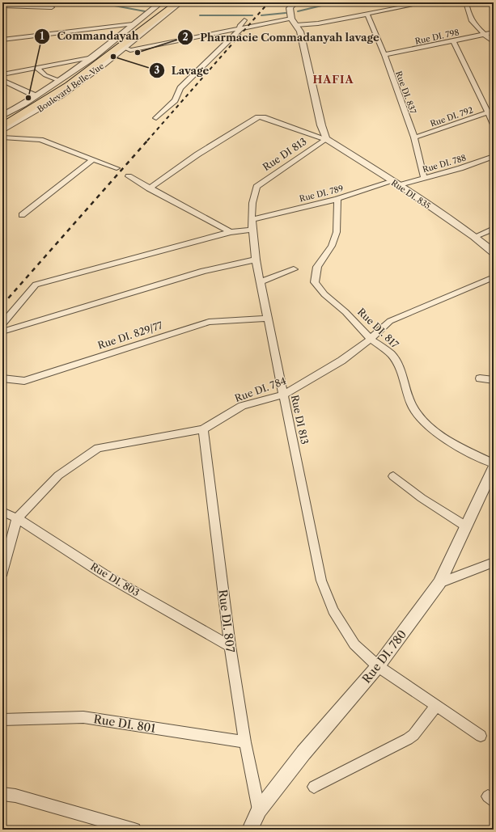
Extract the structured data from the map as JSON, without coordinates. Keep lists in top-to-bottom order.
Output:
{
  "streets": {
    "main road": ["Boulevard Belle-Vue"],
    "street": [
      "Rue DI. 798",
      "Rue DI. 837",
      "Rue DI. 792",
      "Rue DI 813",
      "Rue DI. 788",
      "Rue DI. 789",
      "Rue DI. 835",
      "Rue DI. 817",
      "Rue DI. 829/77",
      "Rue DI. 784",
      "Rue DI. 803",
      "Rue DI. 807",
      "Rue DI. 780",
      "Rue DI. 801"
    ]
  },
  "crossings": [
    ["Rue DI. 798", "Rue DI. 837"],
    ["Rue DI. 837", "Rue DI. 792"],
    ["Rue DI. 837", "Rue DI. 788"],
    ["Rue DI 813", "Rue DI. 789"],
    ["Rue DI 813", "Rue DI. 835"],
    ["Rue DI 813", "Rue DI. 829/77"],
    ["Rue DI 813", "Rue DI. 784"],
    ["Rue DI 813", "Rue DI. 780"],
    ["Rue DI. 788", "Rue DI. 789"],
    ["Rue DI. 788", "Rue DI. 835"],
    ["Rue DI. 789", "Rue DI. 835"],
    ["Rue DI. 789", "Rue DI. 817"],
    ["Rue DI. 817", "Rue DI. 784"],
    ["Rue DI. 784", "Rue DI. 803"],
    ["Rue DI. 784", "Rue DI. 807"],
    ["Rue DI. 803", "Rue DI. 807"],
    ["Rue DI. 807", "Rue DI. 780"],
    ["Rue DI. 807", "Rue DI. 801"]
  ],
  "districts": ["HAFIA"],
  "places": ["Pharmacie Commadanyah lavage", "Lavage", "Commandayah"]
}
